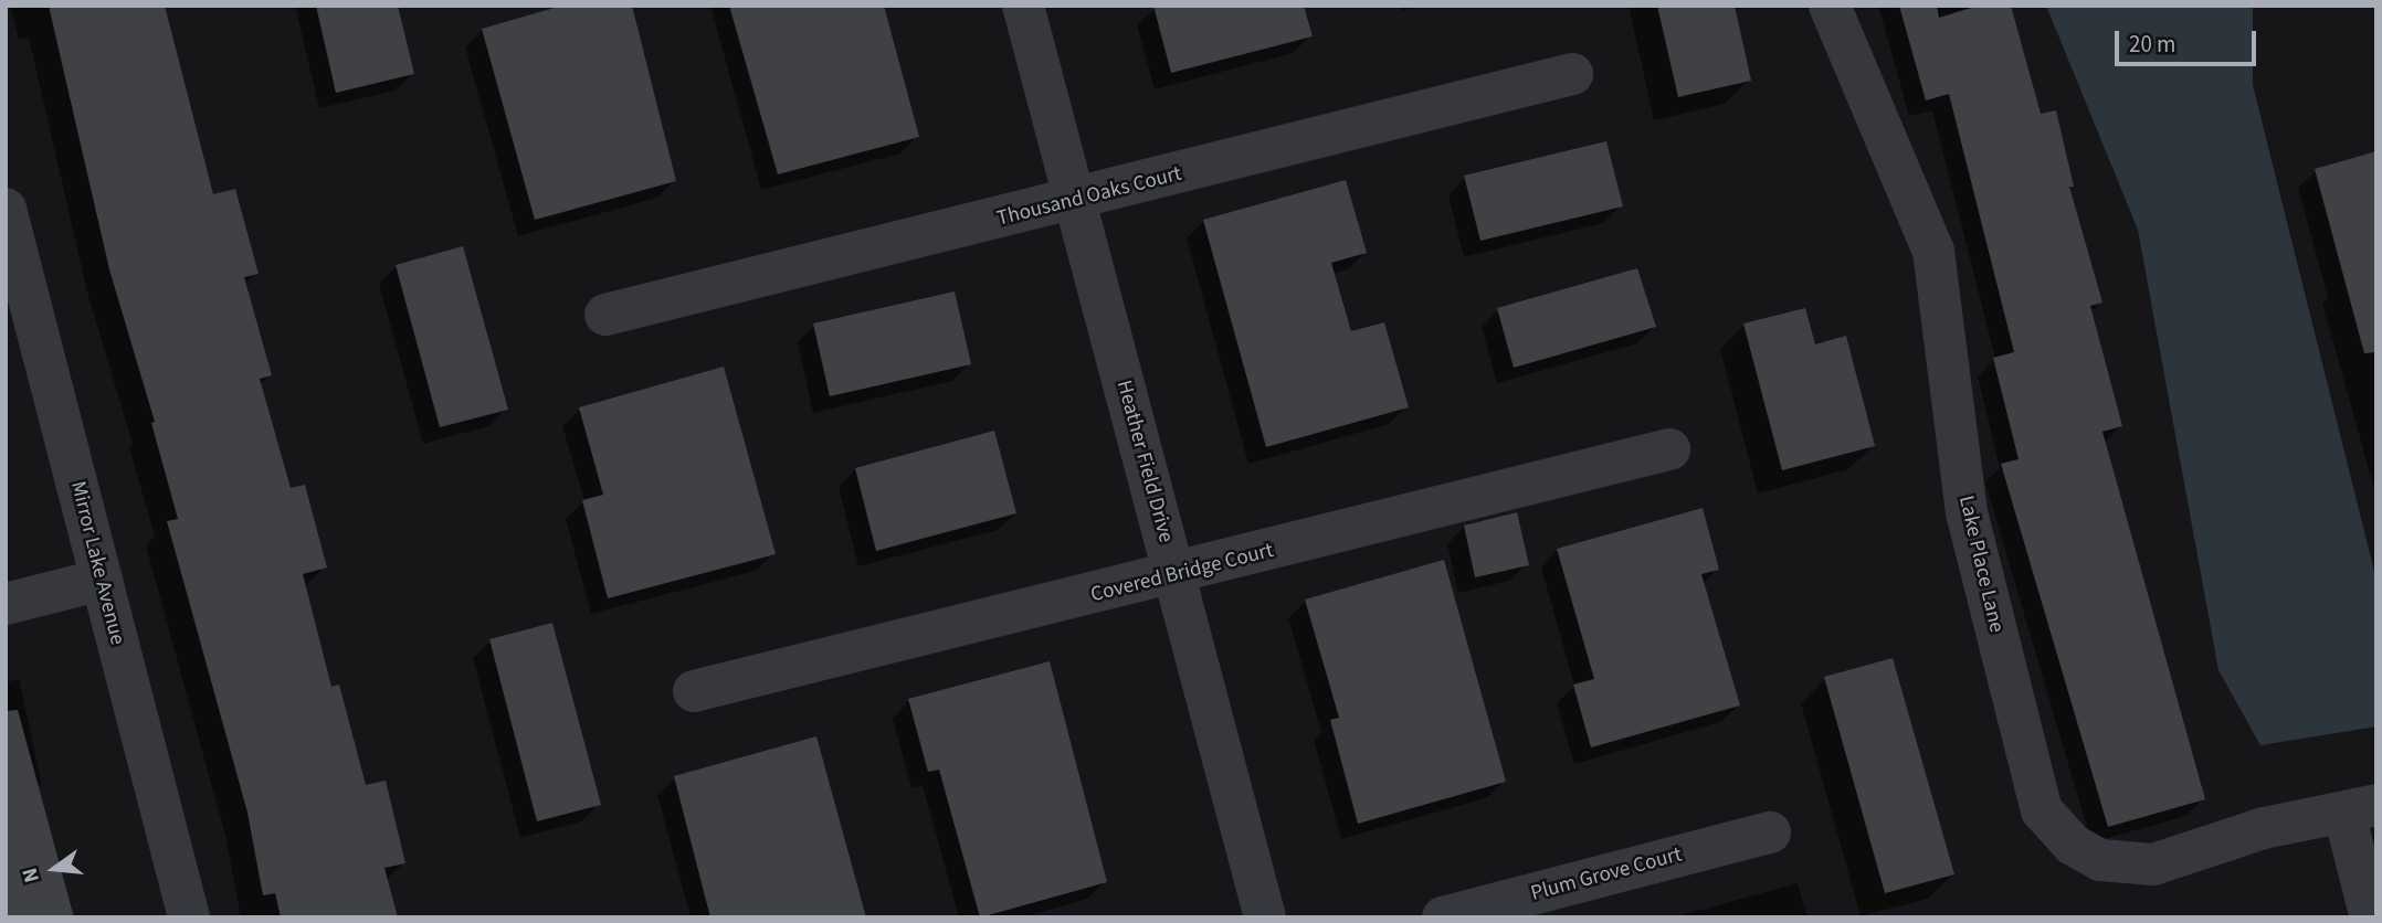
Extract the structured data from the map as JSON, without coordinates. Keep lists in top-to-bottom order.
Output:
{
  "streets": {
    "street": [
      "Thousand Oaks Court",
      "Heather Field Drive",
      "Mirror Lake Avenue",
      "Lake Place Lane",
      "Covered Bridge Court",
      "Plum Grove Court"
    ]
  },
  "crossings": [
    ["Thousand Oaks Court", "Heather Field Drive"],
    ["Heather Field Drive", "Covered Bridge Court"]
  ],
  "scale_bar": "20 m",
  "north": "left"
}
